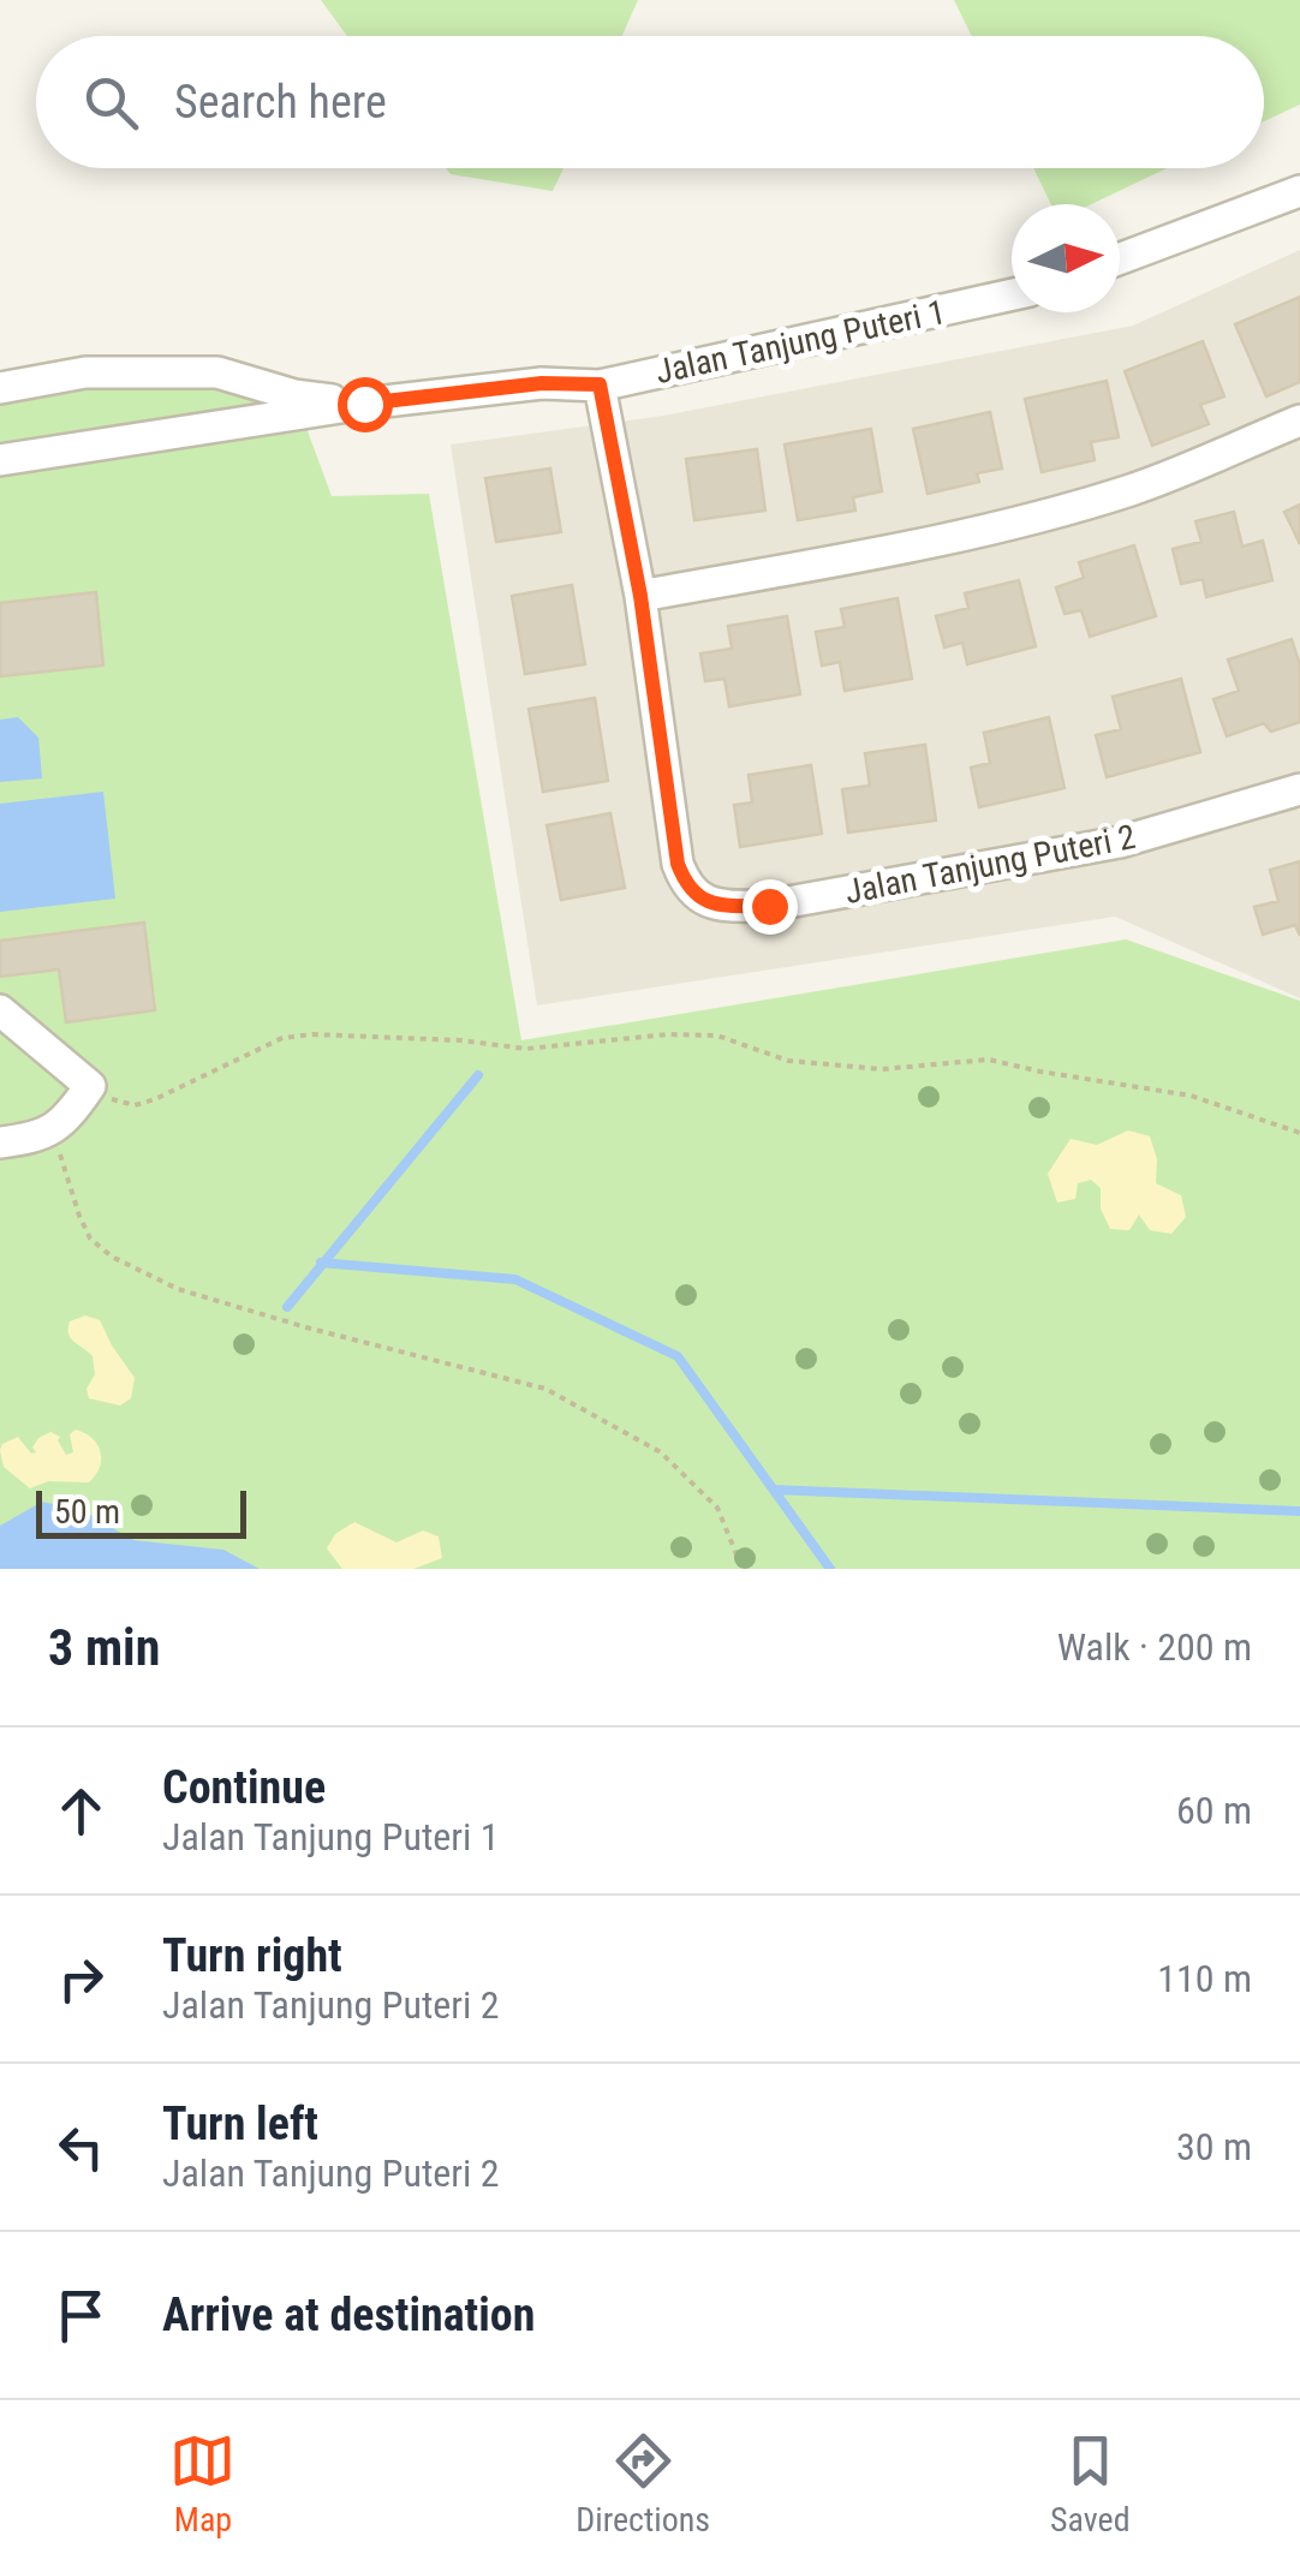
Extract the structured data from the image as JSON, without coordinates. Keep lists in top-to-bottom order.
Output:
{
  "streets": {
    "street": ["Jalan Tanjung Puteri 1", "Jalan Tanjung Puteri 2"]
  },
  "crossings": [
    ["Jalan Tanjung Puteri 1", "Jalan Tanjung Puteri 2"]
  ],
  "scale_bar": "50 m",
  "north": "right",
  "page": {
    "search": "Search here",
    "scale": "50 m",
    "heading": ["3 min", "Walk · 200 m"],
    "list": [
      ["Continue", "Jalan Tanjung Puteri 1", "60 m"],
      ["Turn right", "Jalan Tanjung Puteri 2", "110 m"],
      ["Turn left", "Jalan Tanjung Puteri 2", "30 m"],
      "Arrive at destination"
    ],
    "nav": ["Map", "Directions", "Saved"]
  }
}
